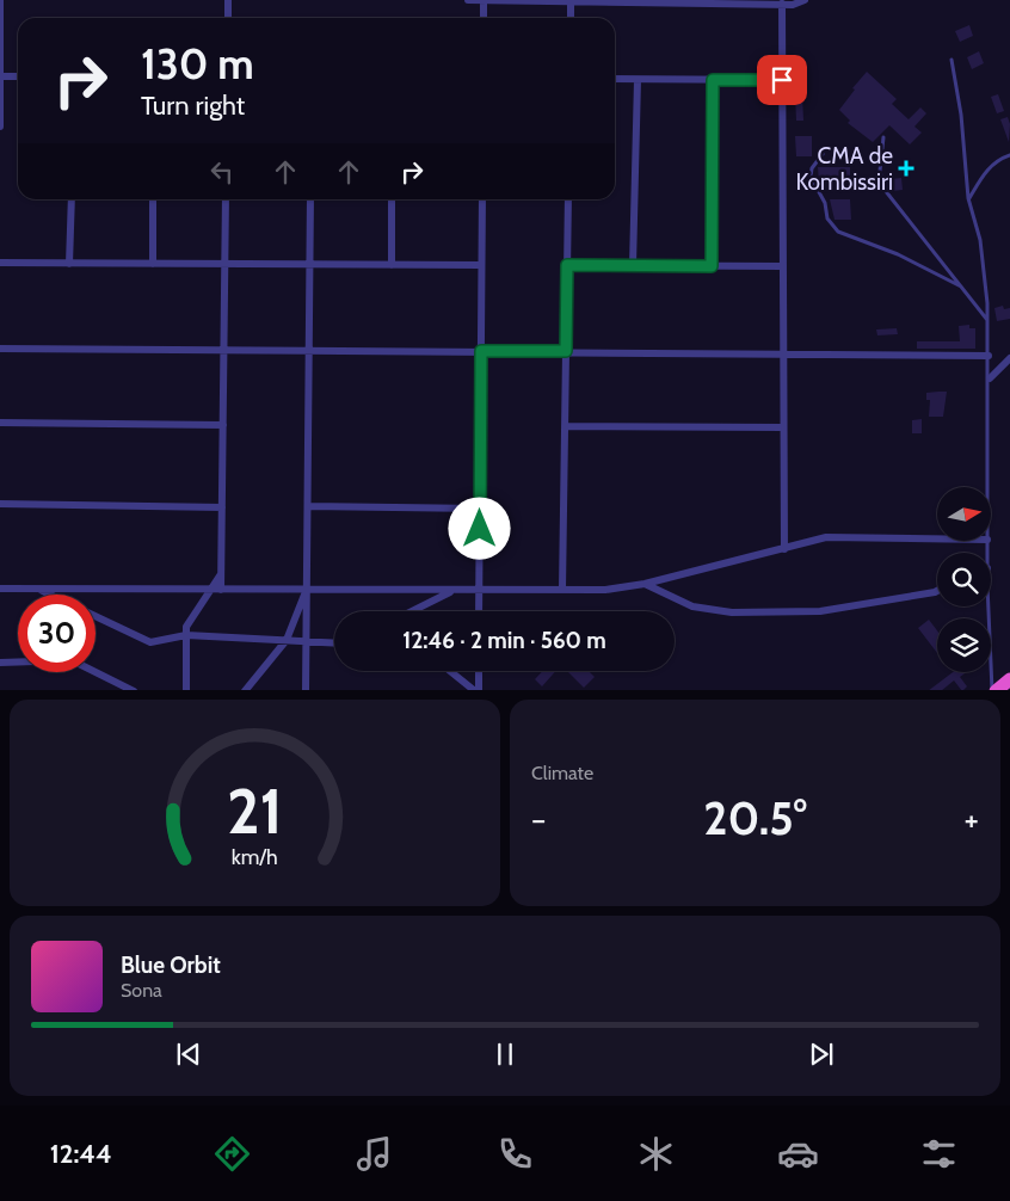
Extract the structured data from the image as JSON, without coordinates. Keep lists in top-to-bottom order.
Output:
{
  "places": {
    "health": ["CMA de Kombissiri"]
  },
  "north": "right",
  "page": {
    "turn": ["130 m", "Turn right"],
    "limit": "30",
    "trip": "12:46 · 2 min · 560 m",
    "tile": "Climate",
    "heat": ["−", "20.5°", "+"],
    "song": ["Blue Orbit", "Sona"],
    "tabs": "12:44",
    "gauge": ["21", "km/h"]
  }
}
